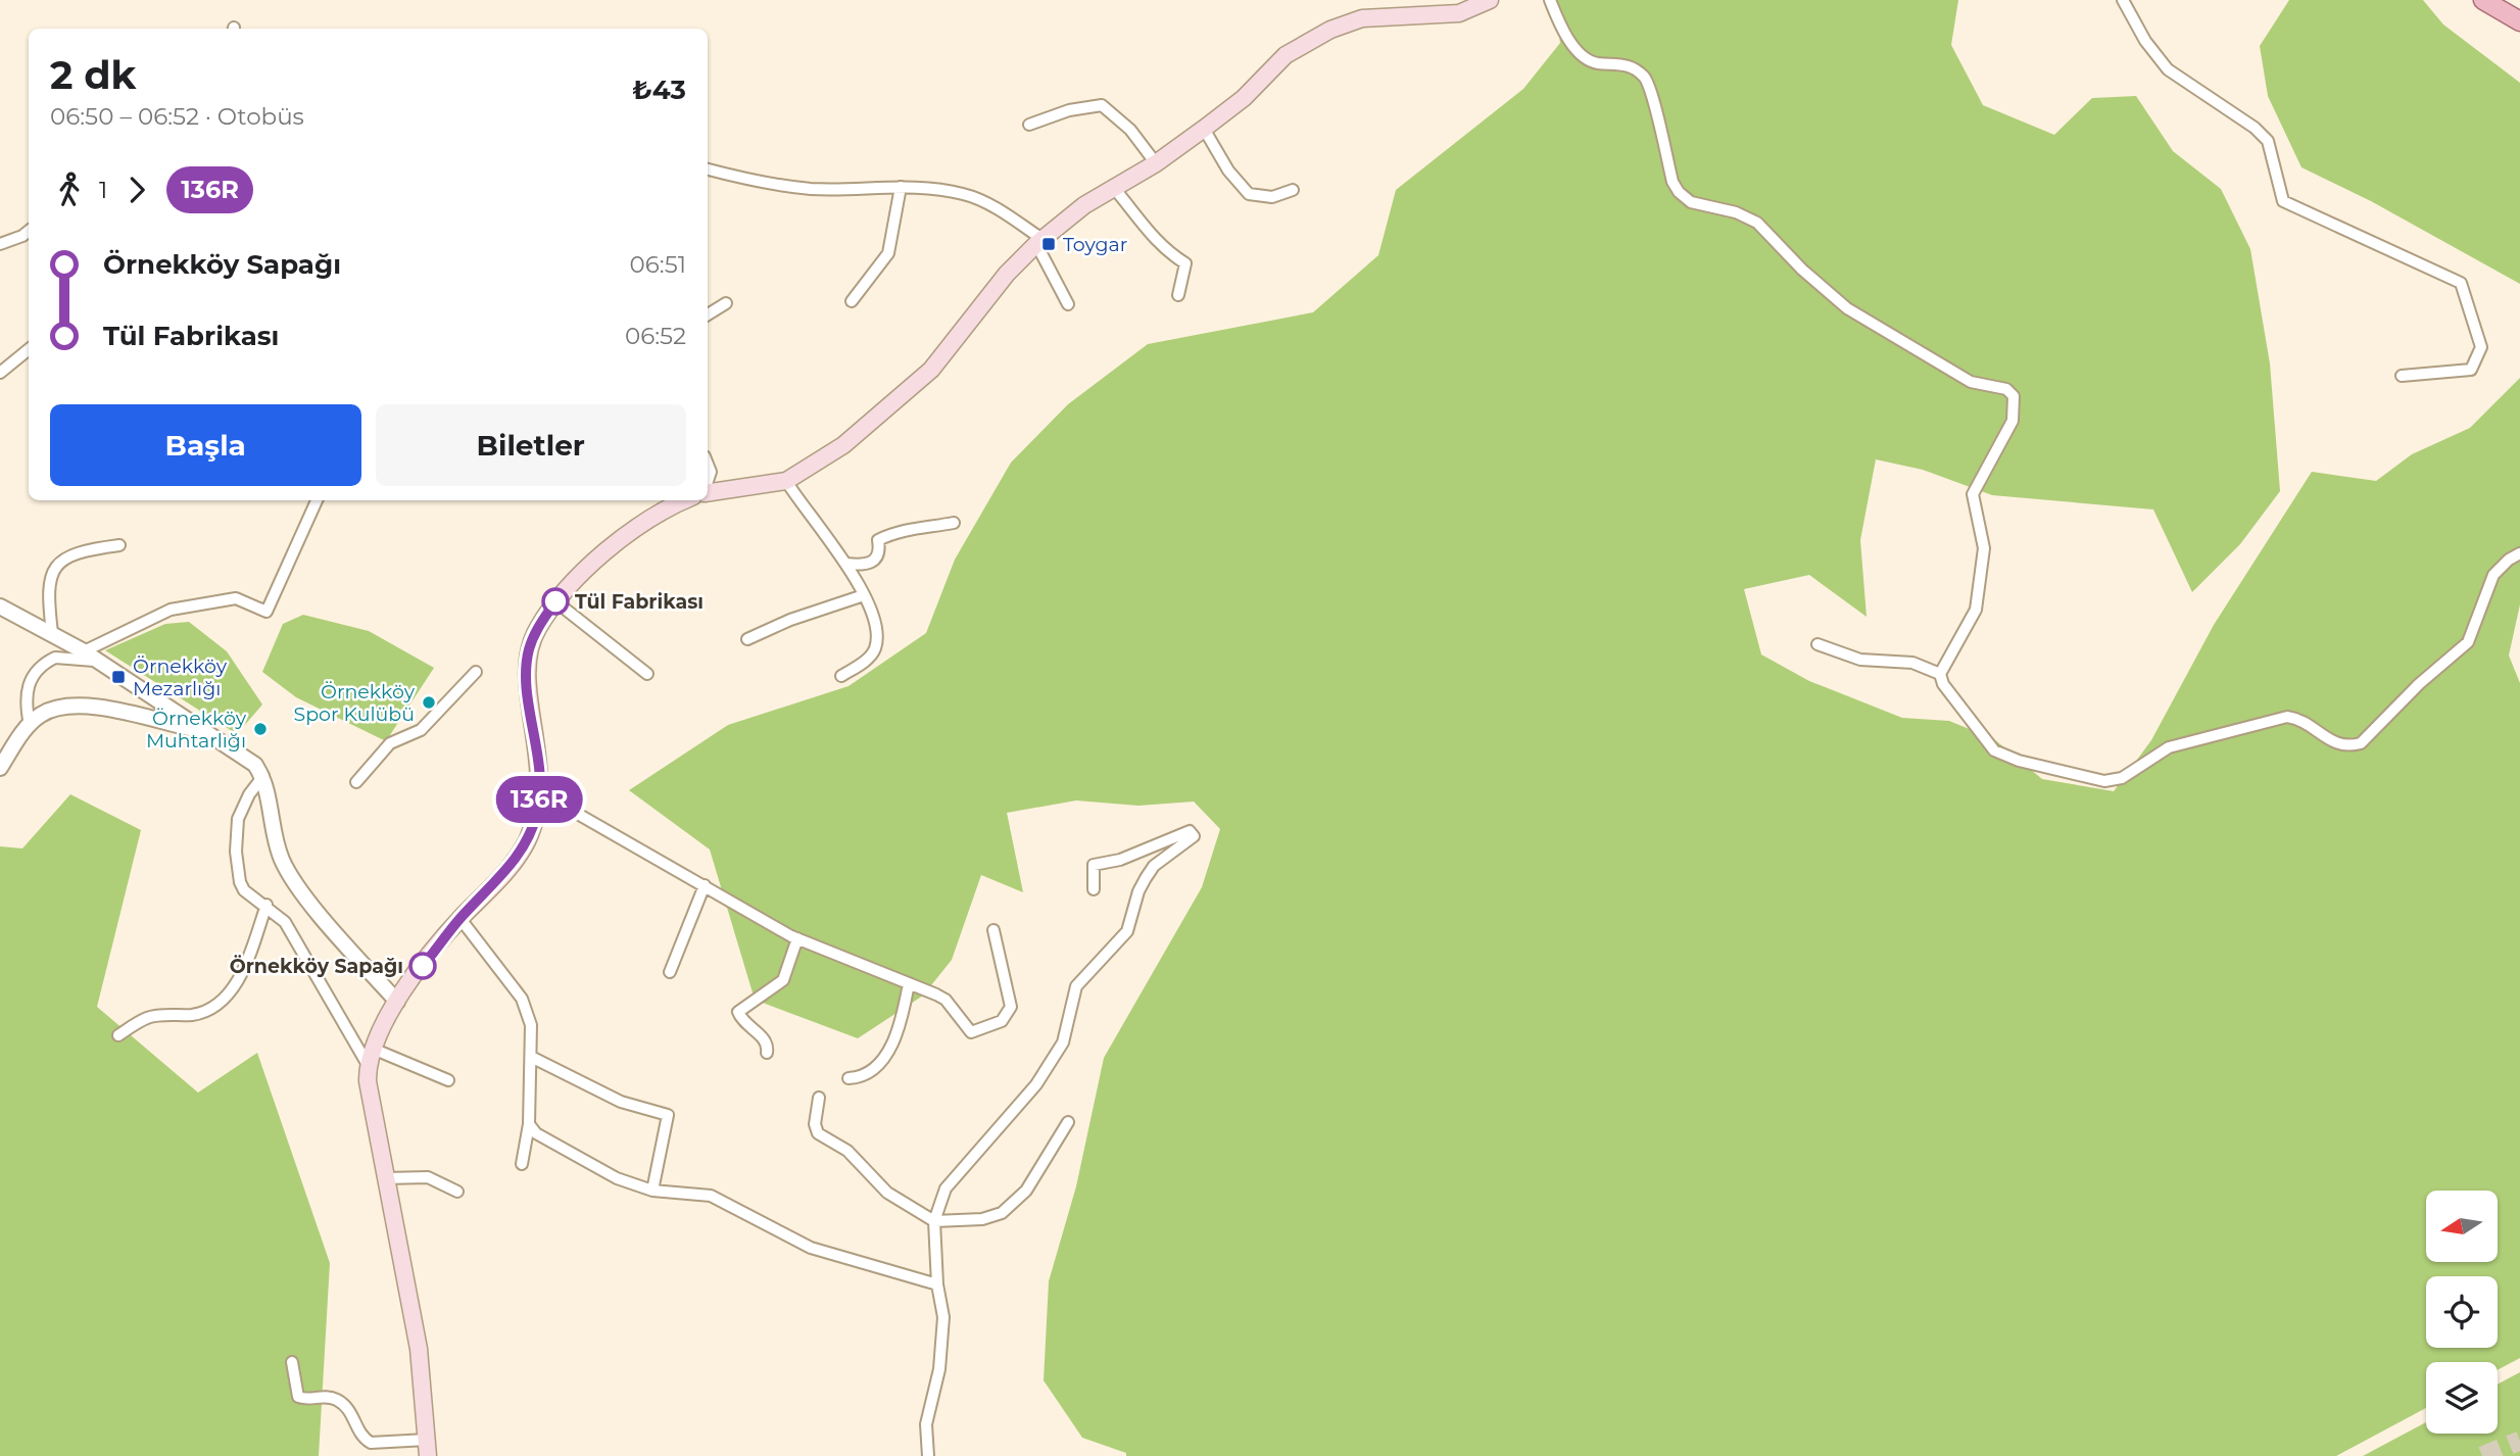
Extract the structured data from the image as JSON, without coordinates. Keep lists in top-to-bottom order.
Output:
{
  "places": {
    "transit": ["Toygar", "Örnekköy Mezarlığı"],
    "other": [
      "Tül Fabrikası",
      "Örnekköy Spor Kulübü",
      "Örnekköy Muhtarlığı",
      "Örnekköy Sapağı"
    ]
  },
  "lines": ["bus line 136R"],
  "north": "left",
  "page": {
    "on_map": "136R",
    "heading": ["2 dk", "06:50 – 06:52 · Otobüs", "₺43"],
    "legs": ["1", "136R"],
    "list": [
      {
        "name": "Örnekköy Sapağı",
        "value": "06:51"
      },
      {
        "name": "Tül Fabrikası",
        "value": "06:52"
      }
    ],
    "buttons": ["Başla", "Biletler"]
  }
}
